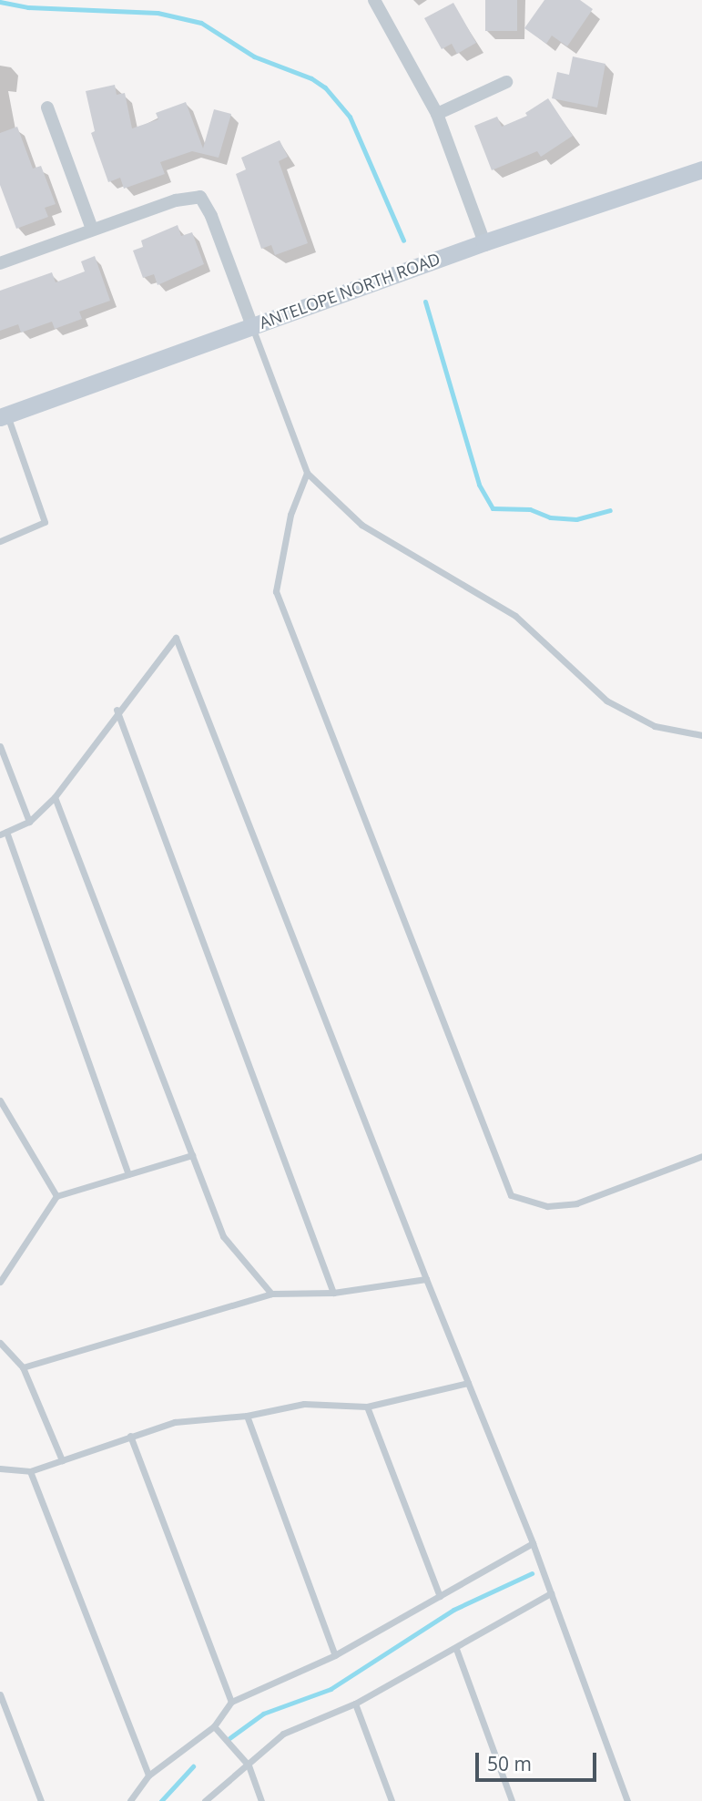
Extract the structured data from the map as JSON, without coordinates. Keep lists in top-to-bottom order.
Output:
{
  "streets": {
    "main road": ["ANTELOPE NORTH ROAD"]
  },
  "scale_bar": "50 m"
}
